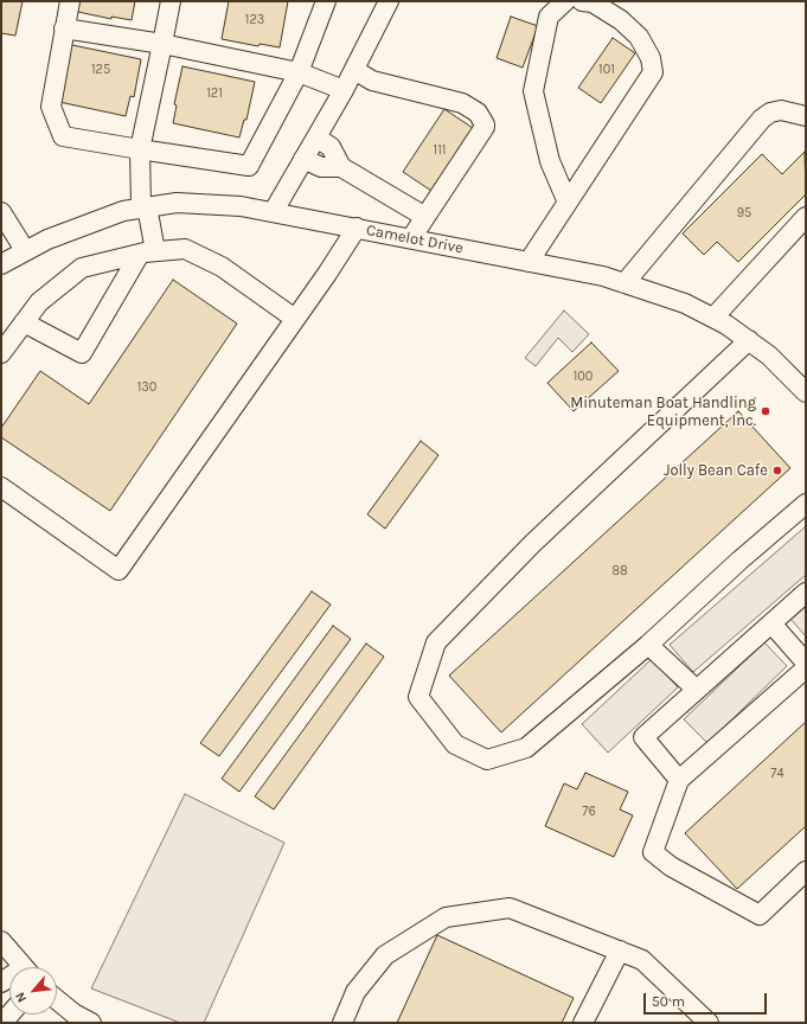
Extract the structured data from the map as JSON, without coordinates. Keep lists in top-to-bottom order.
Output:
{
  "streets": {
    "street": ["Camelot Drive"]
  },
  "places": ["Minuteman Boat Handling Equipment, Inc.", "Jolly Bean Cafe"],
  "house_numbers": [
    "123",
    "125",
    "101",
    "121",
    "111",
    "95",
    "100",
    "130",
    "88",
    "74",
    "76"
  ],
  "scale_bar": "50 m",
  "north": "bottom left"
}
